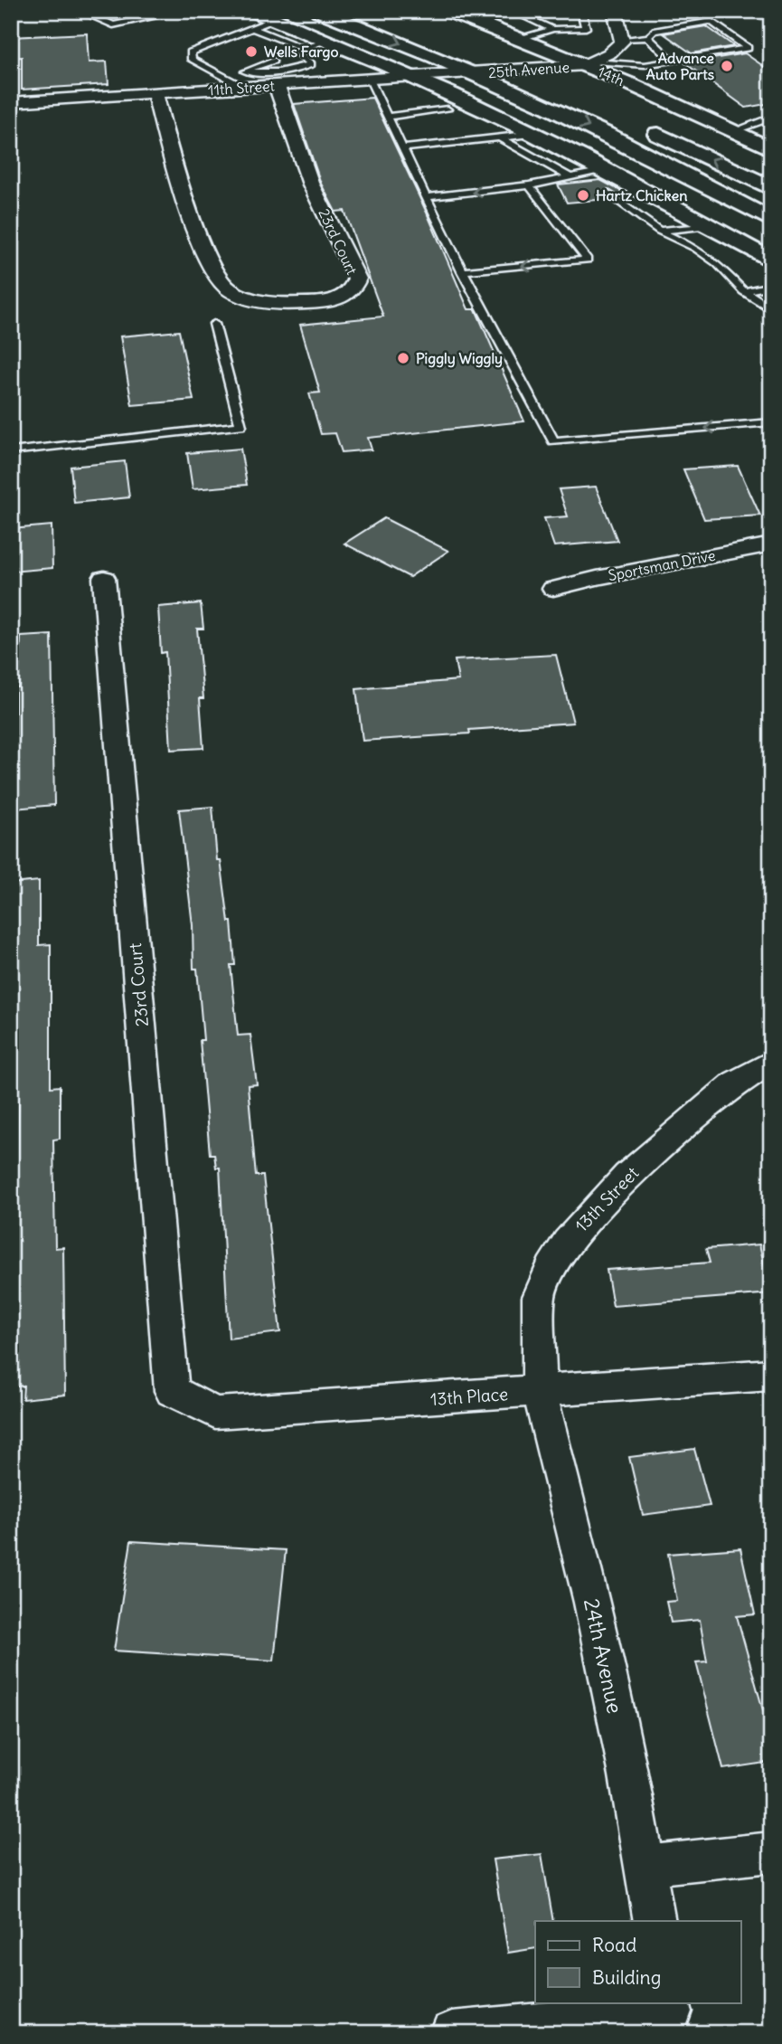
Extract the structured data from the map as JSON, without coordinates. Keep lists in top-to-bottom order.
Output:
{
  "streets": {
    "main road": ["14th"],
    "street": [
      "25th Avenue",
      "11th Street",
      "23rd Court",
      "Sportsman Drive",
      "13th Street",
      "13th Place",
      "24th Avenue"
    ]
  },
  "crossings": [
    ["25th Avenue", "14th"],
    ["25th Avenue", "11th Street"],
    ["11th Street", "23rd Court"],
    ["23rd Court", "13th Place"],
    ["13th Street", "13th Place"],
    ["13th Street", "24th Avenue"],
    ["13th Place", "24th Avenue"]
  ],
  "places": [
    "Wells Fargo",
    "Advance Auto Parts",
    "Hartz Chicken",
    "Piggly Wiggly"
  ],
  "legend": ["Road", "Building"]
}
